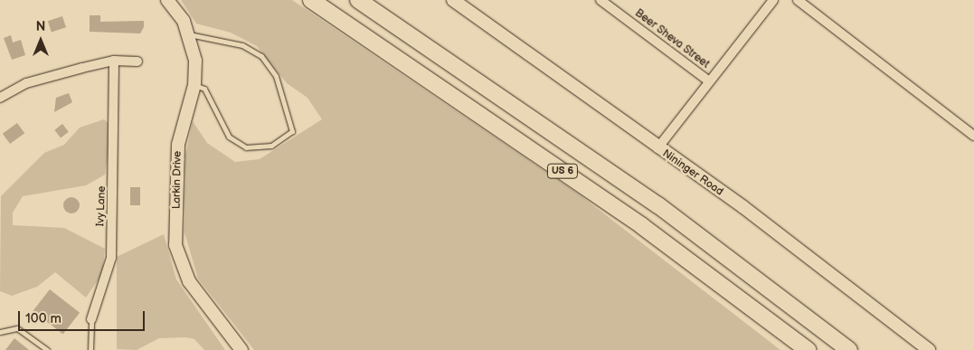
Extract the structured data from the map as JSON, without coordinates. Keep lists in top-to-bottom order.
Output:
{
  "streets": {
    "highway": ["US 6"],
    "street": [
      "Beer Sheva Street",
      "Nininger Road",
      "Larkin Drive",
      "Ivy Lane"
    ]
  },
  "scale_bar": "100 m",
  "north": "top"
}
